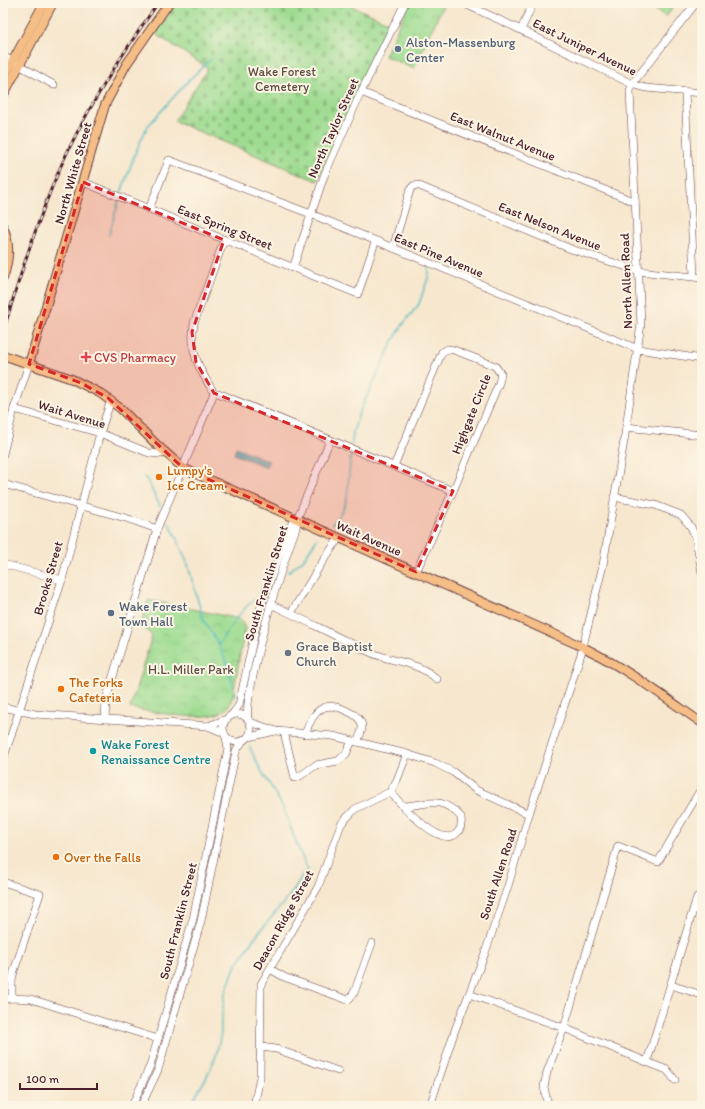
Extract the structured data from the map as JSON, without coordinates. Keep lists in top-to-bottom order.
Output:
{
  "streets": {
    "main road": ["North White Street", "Wait Avenue"],
    "street": [
      "East Juniper Avenue",
      "North Taylor Street",
      "East Walnut Avenue",
      "East Nelson Avenue",
      "East Spring Street",
      "East Pine Avenue",
      "North Allen Road",
      "Highgate Circle",
      "Brooks Street",
      "South Franklin Street",
      "South Allen Road",
      "Deacon Ridge Street"
    ]
  },
  "crossings": [
    ["East Juniper Avenue", "North Allen Road"],
    ["North Taylor Street", "East Walnut Avenue"],
    ["North Taylor Street", "East Spring Street"],
    ["North Taylor Street", "East Pine Avenue"],
    ["East Walnut Avenue", "North Allen Road"],
    ["North White Street", "East Spring Street"],
    ["East Nelson Avenue", "East Pine Avenue"],
    ["East Nelson Avenue", "North Allen Road"],
    ["East Spring Street", "East Pine Avenue"],
    ["East Pine Avenue", "North Allen Road"],
    ["North Allen Road", "Wait Avenue"],
    ["North Allen Road", "South Allen Road"],
    ["Wait Avenue", "Highgate Circle"],
    ["Wait Avenue", "Brooks Street"],
    ["Wait Avenue", "South Franklin Street"],
    ["Wait Avenue", "South Allen Road"]
  ],
  "parks": ["Wake Forest Cemetery", "H.L. Miller Park"],
  "places": {
    "other": [
      "Alston-Massenburg Center",
      "Lumpy's Ice Cream",
      "Wake Forest Town Hall",
      "Grace Baptist Church",
      "The Forks Cafeteria",
      "Wake Forest Renaissance Centre",
      "Over the Falls"
    ],
    "health": ["CVS Pharmacy"]
  },
  "scale_bar": "100 m"
}
